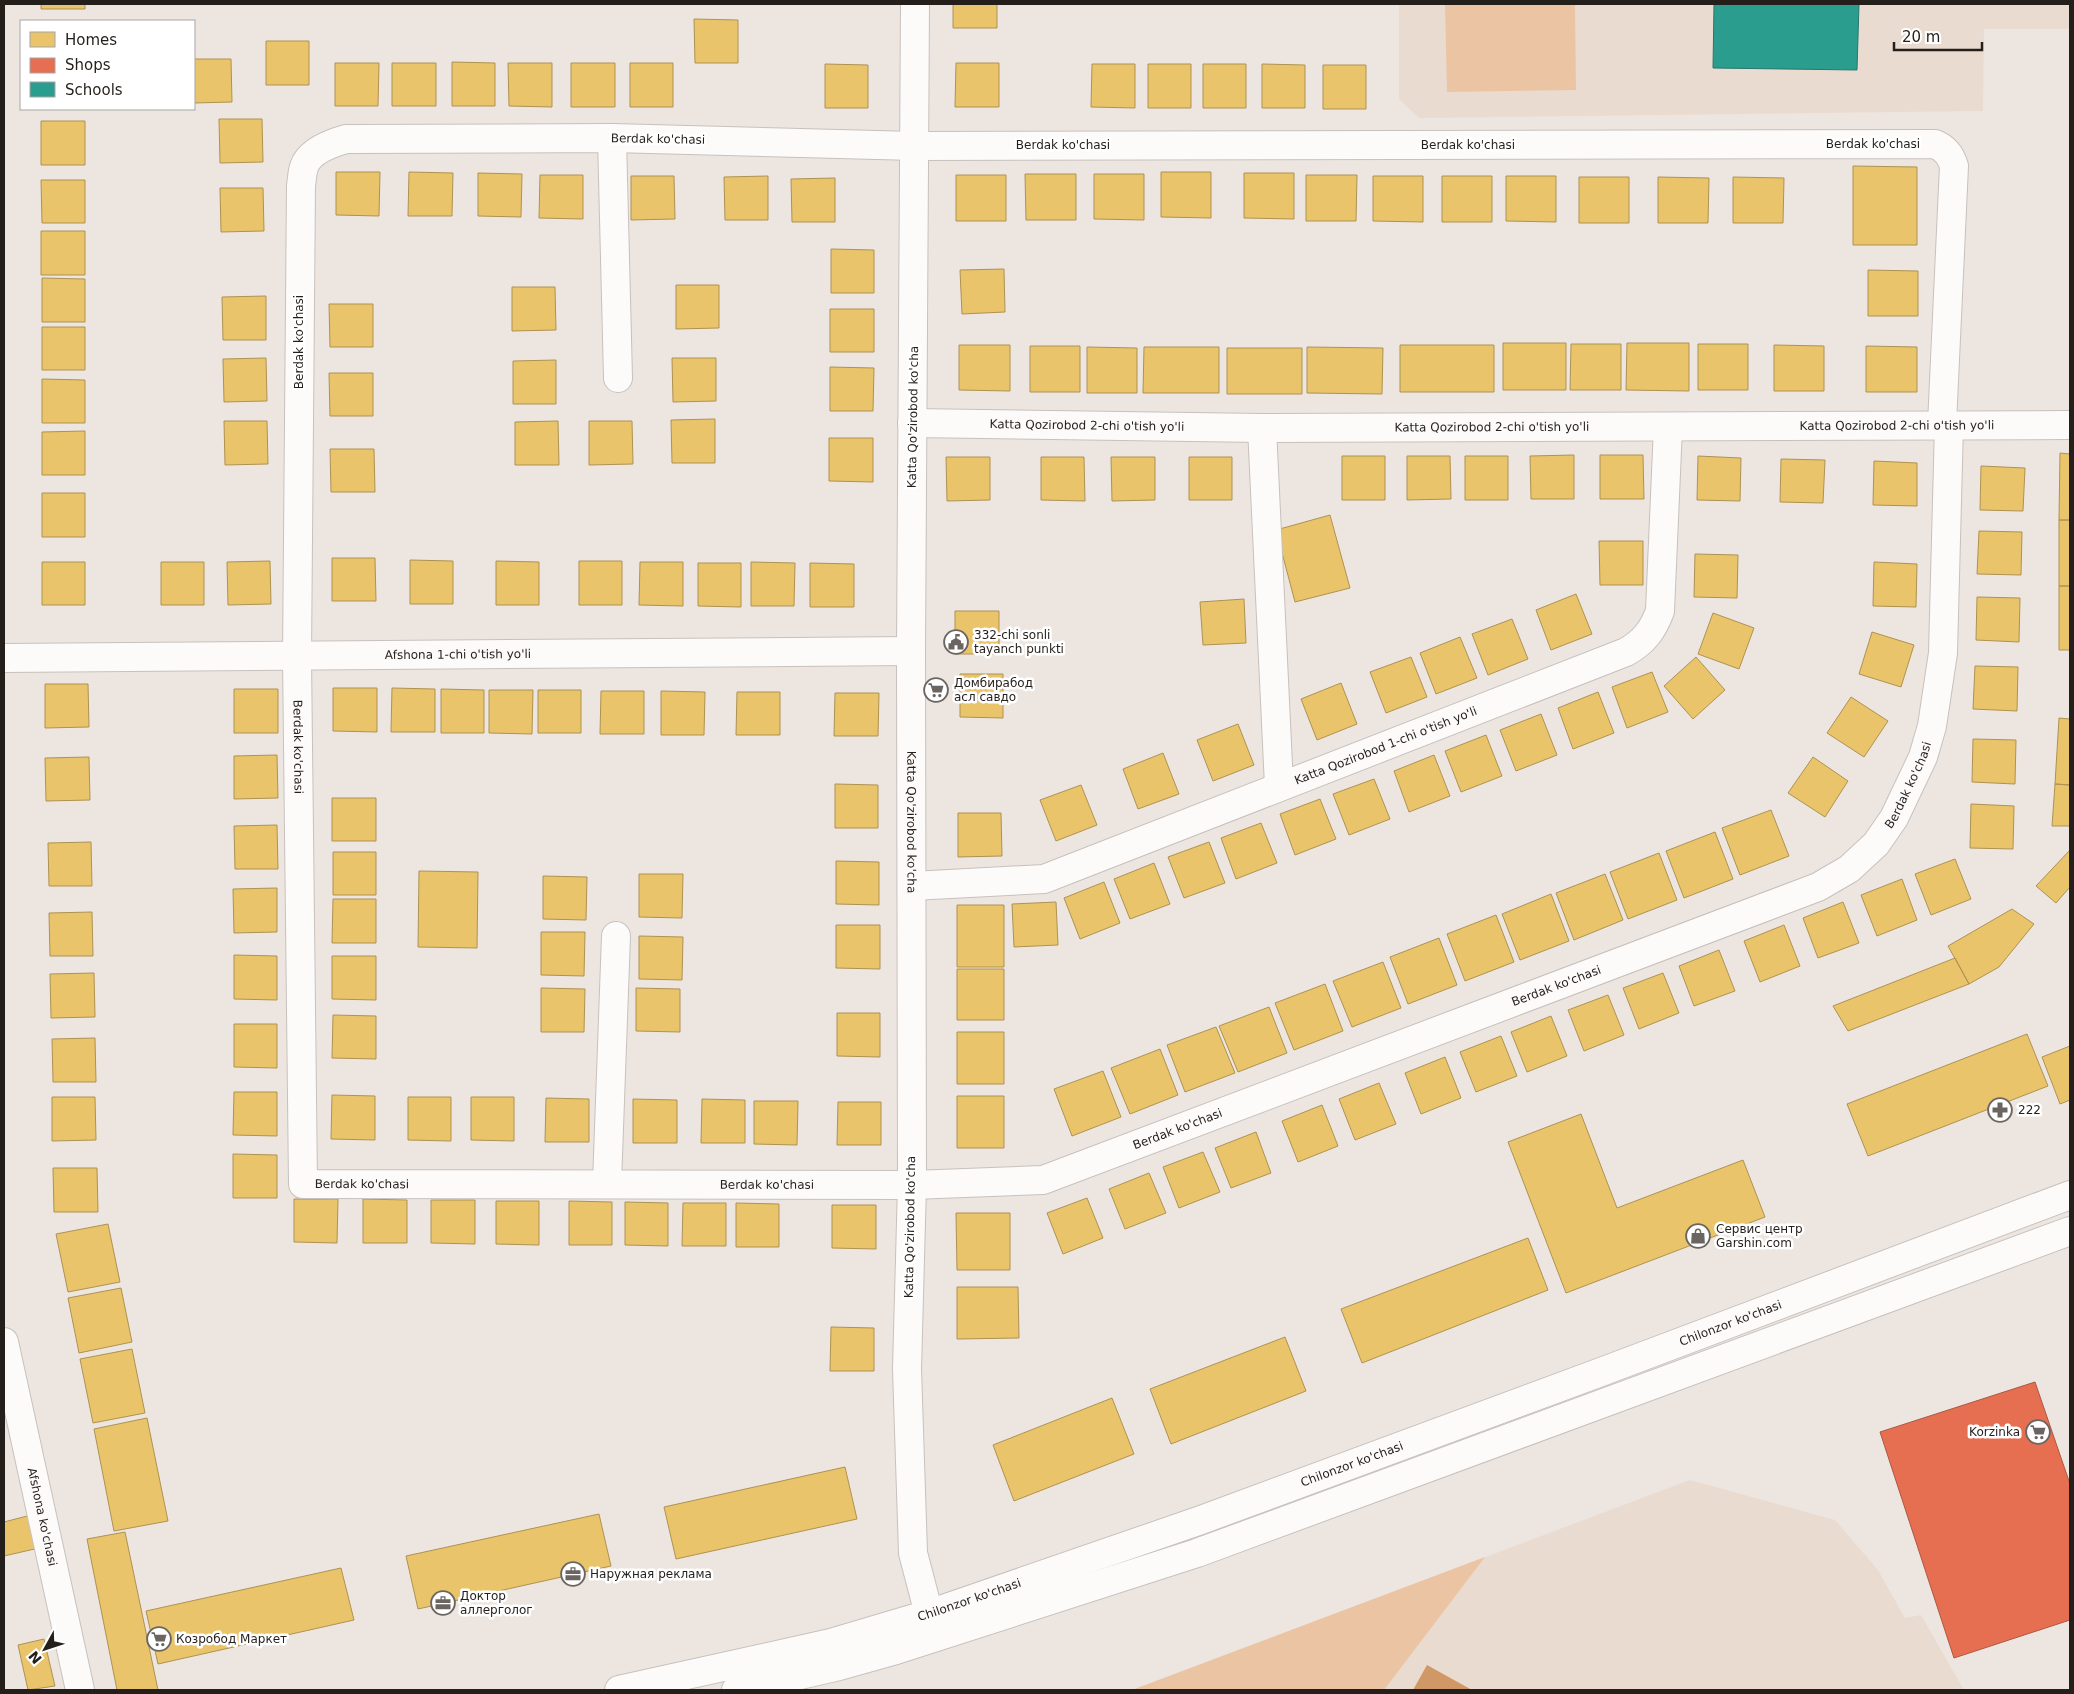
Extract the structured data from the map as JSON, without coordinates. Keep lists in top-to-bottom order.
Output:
{
  "streets": {
    "street": [
      "Berdak ko'chasi",
      "Katta Qo'zirobod ko'cha",
      "Katta Qozirobod 2-chi o'tish yo'li",
      "Afshona 1-chi o'tish yo'li",
      "Katta Qozirobod 1-chi o'tish yo'li",
      "Chilonzor ko'chasi",
      "Afshona ko'chasi"
    ]
  },
  "crossings": [
    ["Berdak ko'chasi", "Katta Qo'zirobod ko'cha"],
    ["Berdak ko'chasi", "Katta Qozirobod 2-chi o'tish yo'li"],
    ["Berdak ko'chasi", "Afshona 1-chi o'tish yo'li"],
    ["Katta Qo'zirobod ko'cha", "Katta Qozirobod 2-chi o'tish yo'li"],
    ["Katta Qo'zirobod ko'cha", "Afshona 1-chi o'tish yo'li"],
    ["Katta Qo'zirobod ko'cha", "Katta Qozirobod 1-chi o'tish yo'li"],
    ["Katta Qo'zirobod ko'cha", "Chilonzor ko'chasi"],
    ["Katta Qozirobod 2-chi o'tish yo'li", "Katta Qozirobod 1-chi o'tish yo'li"]
  ],
  "places": {
    "public building": ["332-chi sonli tayanch punkti"],
    "supermarket": ["Домбирабод асл савдо", "Korzinka", "Козробод Маркет"],
    "pharmacy": ["222"],
    "shop": ["Сервис центр Garshin.com"],
    "office": ["Наружная реклама", "Доктор аллерголог"]
  },
  "legend": ["Homes", "Shops", "Schools"],
  "scale_bar": "20 m",
  "north": "bottom left"
}
